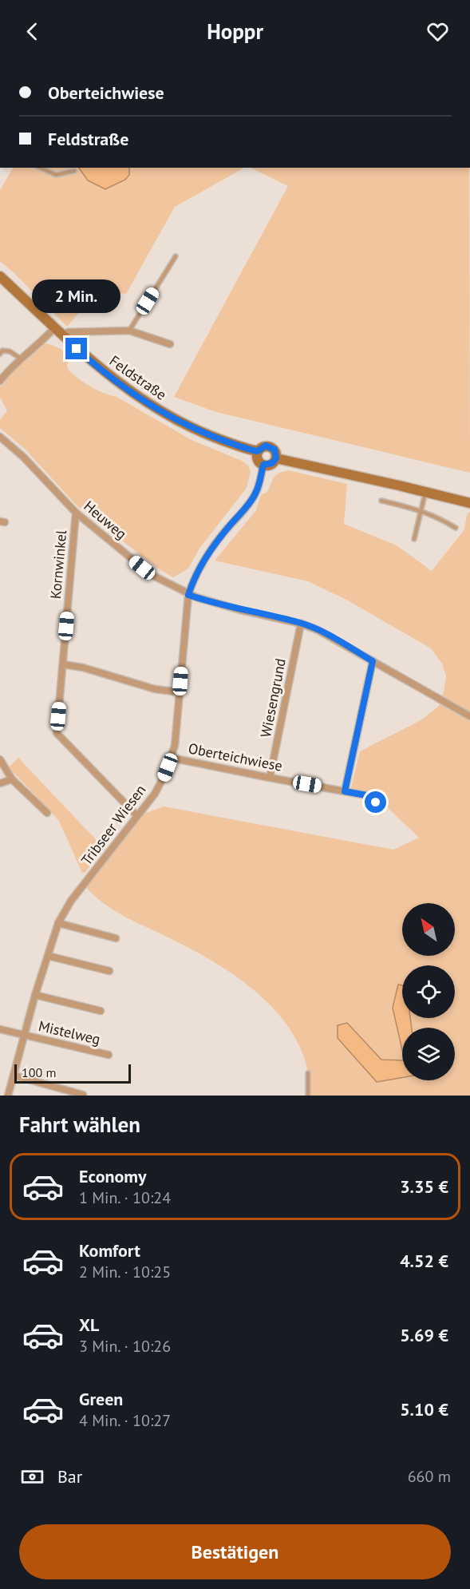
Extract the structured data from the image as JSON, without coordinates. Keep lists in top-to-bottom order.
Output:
{
  "streets": {
    "main road": ["Feldstraße"],
    "street": [
      "Heuweg",
      "Kornwinkel",
      "Wiesengrund",
      "Oberteichwiese",
      "Tribseer Wiesen",
      "Mistelweg"
    ]
  },
  "crossings": [
    ["Feldstraße", "Tribseer Wiesen"],
    ["Heuweg", "Kornwinkel"],
    ["Heuweg", "Wiesengrund"],
    ["Heuweg", "Tribseer Wiesen"],
    ["Kornwinkel", "Tribseer Wiesen"],
    ["Wiesengrund", "Oberteichwiese"],
    ["Oberteichwiese", "Tribseer Wiesen"],
    ["Tribseer Wiesen", "Mistelweg"]
  ],
  "scale_bar": "100 m",
  "north": "top left",
  "page": {
    "header": "Hoppr",
    "banner": ["Oberteichwiese", "Feldstraße"],
    "bubble": "2 Min.",
    "scale": "100 m",
    "heading": "Fahrt wählen",
    "list": [
      {
        "name": "Economy",
        "note": "1 Min. · 10:24",
        "value": "3.35 €"
      },
      {
        "name": "Komfort",
        "note": "2 Min. · 10:25",
        "value": "4.52 €"
      },
      {
        "name": "XL",
        "note": "3 Min. · 10:26",
        "value": "5.69 €"
      },
      {
        "name": "Green",
        "note": "4 Min. · 10:27",
        "value": "5.10 €"
      }
    ],
    "pay": ["Bar", "660 m"],
    "buttons": "Bestätigen"
  }
}
